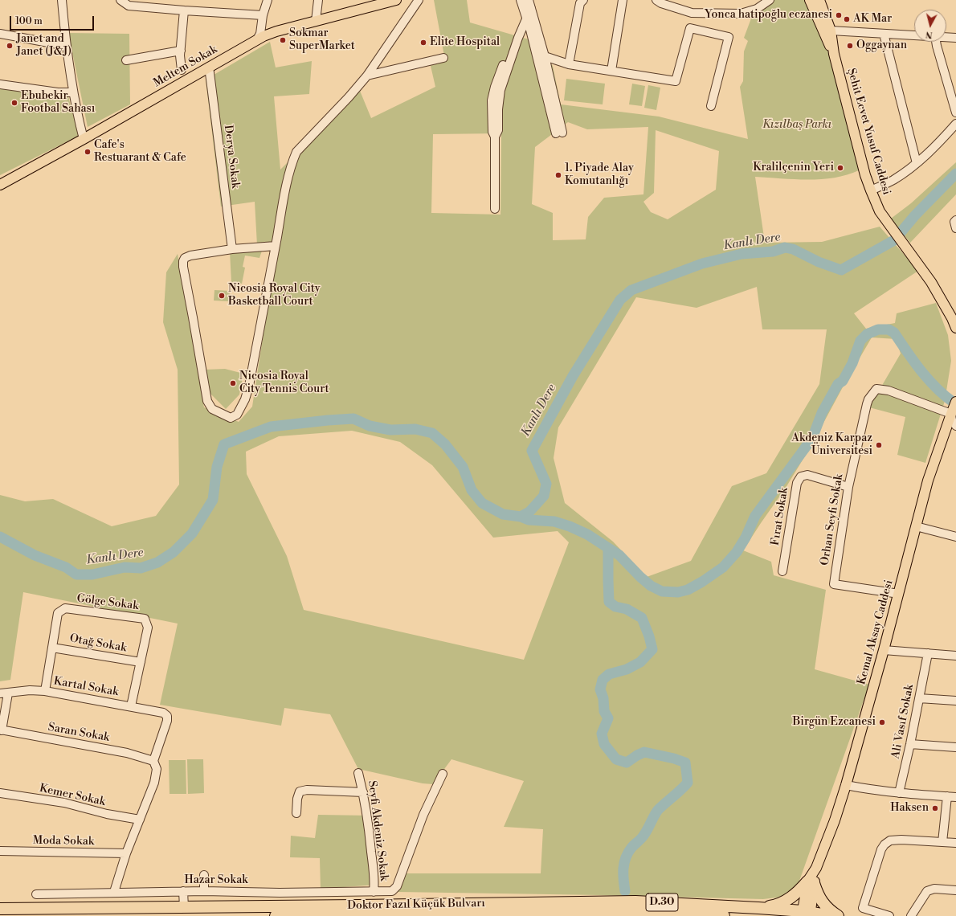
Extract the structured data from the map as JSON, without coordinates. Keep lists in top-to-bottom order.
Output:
{
  "streets": {
    "highway": ["D.30", "Doktor Fazıl Küçük Bulvarı"],
    "main road": ["Meltem Sokak", "Şehit Ecvet Yusuf Caddesi", "Kemal Aksay Caddesi"],
    "street": [
      "Derya Sokak",
      "Fırat Sokak",
      "Orhan Seyfi Sokak",
      "Gölge Sokak",
      "Otağ Sokak",
      "Kartal Sokak",
      "Ali Vasıf Sokak",
      "Saran Sokak",
      "Kemer Sokak",
      "Seyfi Akdeniz Sokak",
      "Moda Sokak",
      "Hazar Sokak"
    ]
  },
  "crossings": [
    ["Meltem Sokak", "Derya Sokak"],
    ["Fırat Sokak", "Orhan Seyfi Sokak"],
    ["Orhan Seyfi Sokak", "Kemal Aksay Caddesi"],
    ["Gölge Sokak", "Otağ Sokak"],
    ["Gölge Sokak", "Kartal Sokak"],
    ["Kemal Aksay Caddesi", "Doktor Fazıl Küçük Bulvarı"],
    ["Kartal Sokak", "Saran Sokak"],
    ["Seyfi Akdeniz Sokak", "Hazar Sokak"]
  ],
  "water": ["Kanlı Dere"],
  "parks": ["Kızılbaş Parkı"],
  "places": [
    "Yonca hatipoğlu eczanesi",
    "AK Mar",
    "Sokmar SuperMarket",
    "Elite Hospital",
    "Janet and Janet (J&J)",
    "Oggaynan",
    "Ebubekir Footbal Sahası",
    "Cafe's Restuarant & Cafe",
    "Kralilçenin Yeri",
    "1. Piyade Alay Komutanlığı",
    "Nicosia Royal City Basketball Court",
    "Nicosia Royal City Tennis Court",
    "Akdeniz Karpaz Üniversitesi",
    "Birgün Ezcanesi",
    "Haksen"
  ],
  "scale_bar": "100 m",
  "north": "bottom"
}
